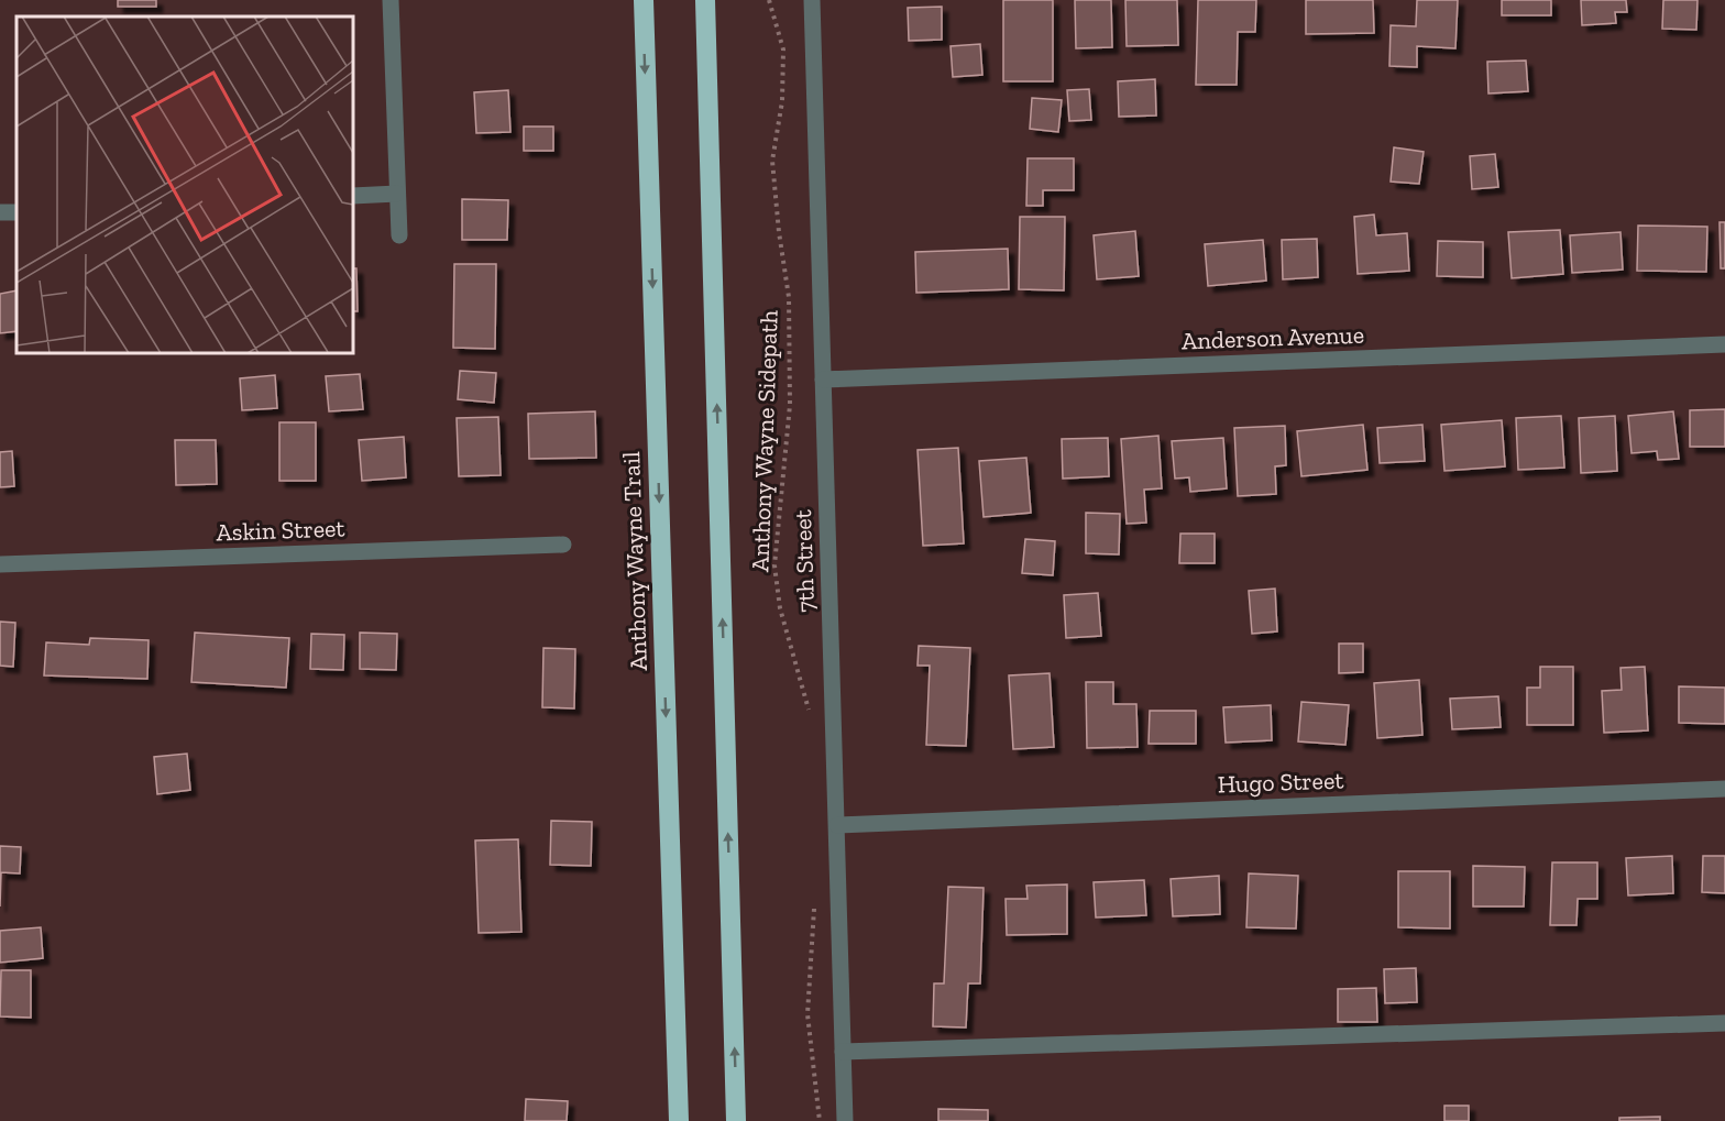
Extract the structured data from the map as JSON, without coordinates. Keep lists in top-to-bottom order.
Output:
{
  "streets": {
    "highway": ["Anthony Wayne Trail"],
    "street": [
      "Anderson Avenue",
      "Askin Street",
      "7th Street",
      "Hugo Street"
    ],
    "path": ["Anthony Wayne Sidepath"]
  },
  "crossings": [
    ["Anderson Avenue", "7th Street"],
    ["7th Street", "Hugo Street"]
  ]
}
